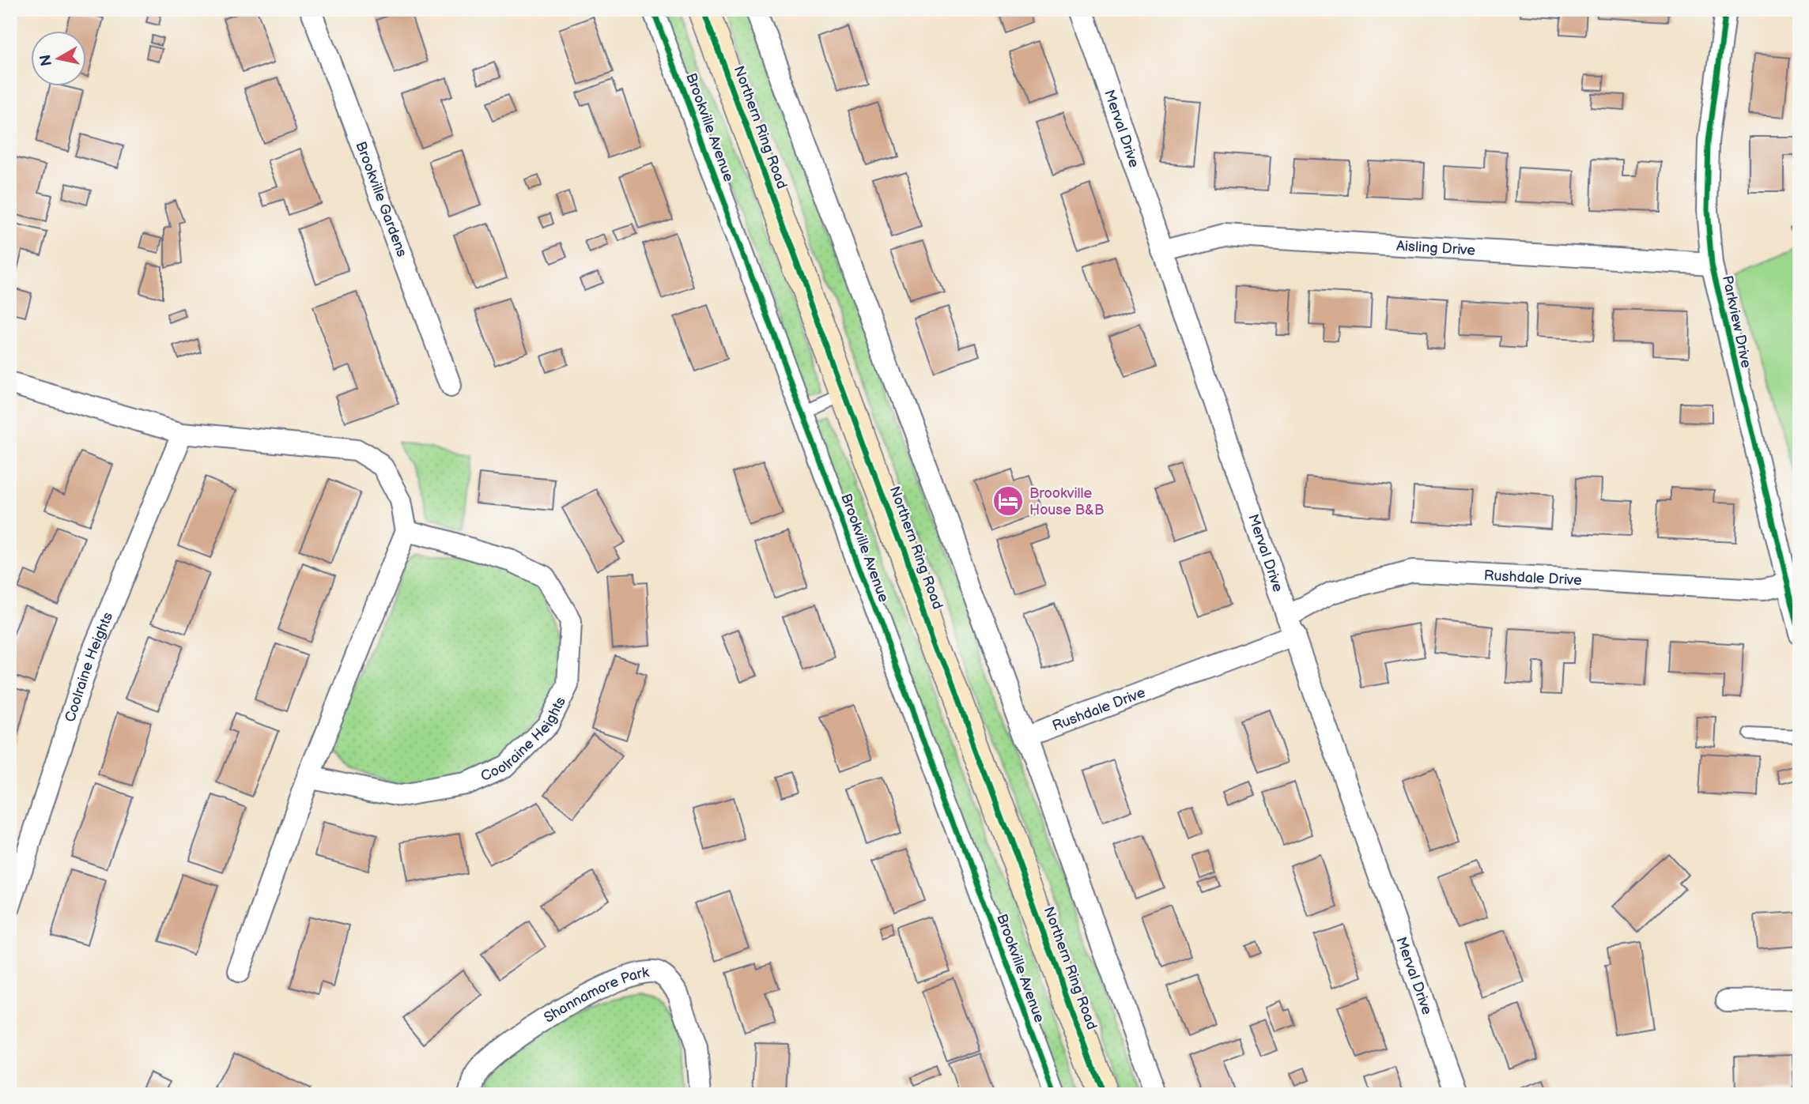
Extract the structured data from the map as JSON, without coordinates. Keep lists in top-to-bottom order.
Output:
{
  "streets": {
    "main road": ["Northern Ring Road"],
    "street": [
      "Brookville Avenue",
      "Merval Drive",
      "Brookville Gardens",
      "Aisling Drive",
      "Parkview Drive",
      "Rushdale Drive",
      "Coolraine Heights",
      "Shannamore Park"
    ]
  },
  "crossings": [
    ["Merval Drive", "Aisling Drive"],
    ["Merval Drive", "Rushdale Drive"],
    ["Aisling Drive", "Parkview Drive"],
    ["Parkview Drive", "Rushdale Drive"]
  ],
  "places": {
    "hotel": ["Brookville House B&B"]
  },
  "north": "left"
}
